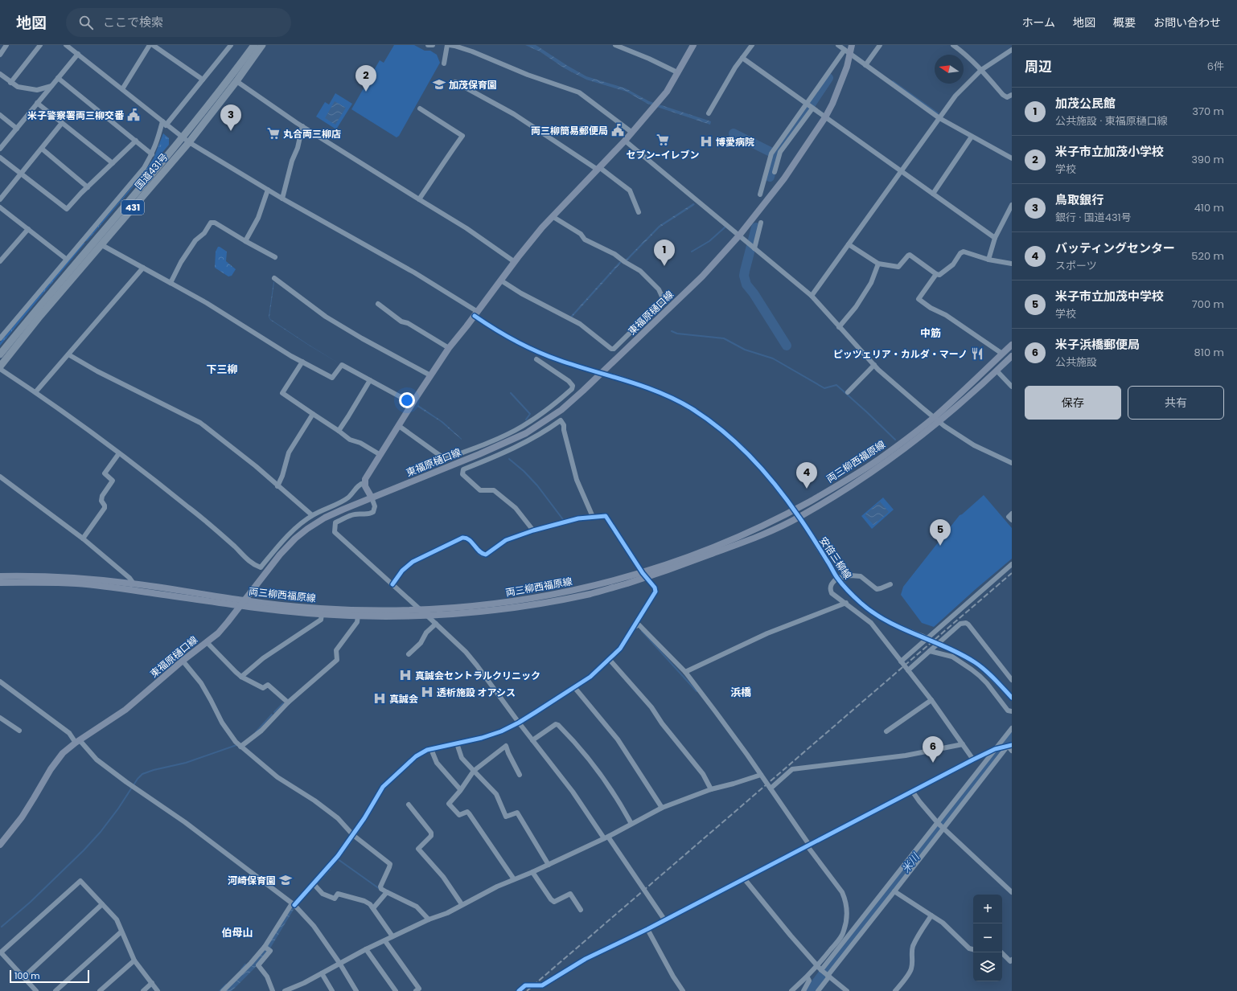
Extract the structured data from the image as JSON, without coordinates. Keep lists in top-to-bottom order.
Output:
{
  "streets": {
    "highway": ["国道431号", "431"],
    "main road": ["東福原樋口線", "両三柳西福原線"],
    "street": ["安倍三柳線"]
  },
  "crossings": [
    ["国道431号", "安倍三柳線"],
    ["東福原樋口線", "両三柳西福原線"],
    ["東福原樋口線", "安倍三柳線"],
    ["両三柳西福原線", "安倍三柳線"]
  ],
  "districts": [
    "中筋",
    "下三柳",
    "浜橋",
    "伯母山"
  ],
  "water": ["米川"],
  "places": {
    "school or university": ["加茂保育園", "河崎保育園"],
    "public building": ["米子警察署両三柳交番", "両三柳簡易郵便局"],
    "supermarket": ["丸合両三柳店", "セブン-イレブン"],
    "hospital": [
      "博愛病院",
      "真誠会セントラルクリニック",
      "透析施設 オアシス",
      "真誠会"
    ],
    "restaurant": ["ピッツェリア・カルダ・マーノ"]
  },
  "scale_bar": "100 m",
  "north": "left",
  "page": {
    "header": "地図",
    "search": "ここで検索",
    "nav": [
      "ホーム",
      "地図",
      "概要",
      "お問い合わせ"
    ],
    "heading": ["周辺", "6件"],
    "pins": [
      "2",
      "3",
      "1",
      "4",
      "5",
      "6"
    ],
    "list": [
      {
        "mark": "1",
        "name": "加茂公民館",
        "note": "公共施設 · 東福原樋口線",
        "value": "370 m"
      },
      {
        "mark": "2",
        "name": "米子市立加茂小学校",
        "note": "学校",
        "value": "390 m"
      },
      {
        "mark": "3",
        "name": "鳥取銀行",
        "note": "銀行 · 国道431号",
        "value": "410 m"
      },
      {
        "mark": "4",
        "name": "バッティングセンター",
        "note": "スポーツ",
        "value": "520 m"
      },
      {
        "mark": "5",
        "name": "米子市立加茂中学校",
        "note": "学校",
        "value": "700 m"
      },
      {
        "mark": "6",
        "name": "米子浜橋郵便局",
        "note": "公共施設",
        "value": "810 m"
      }
    ],
    "buttons": ["保存", "共有"],
    "map_buttons": ["+", "−"],
    "scale": "100 m"
  }
}
